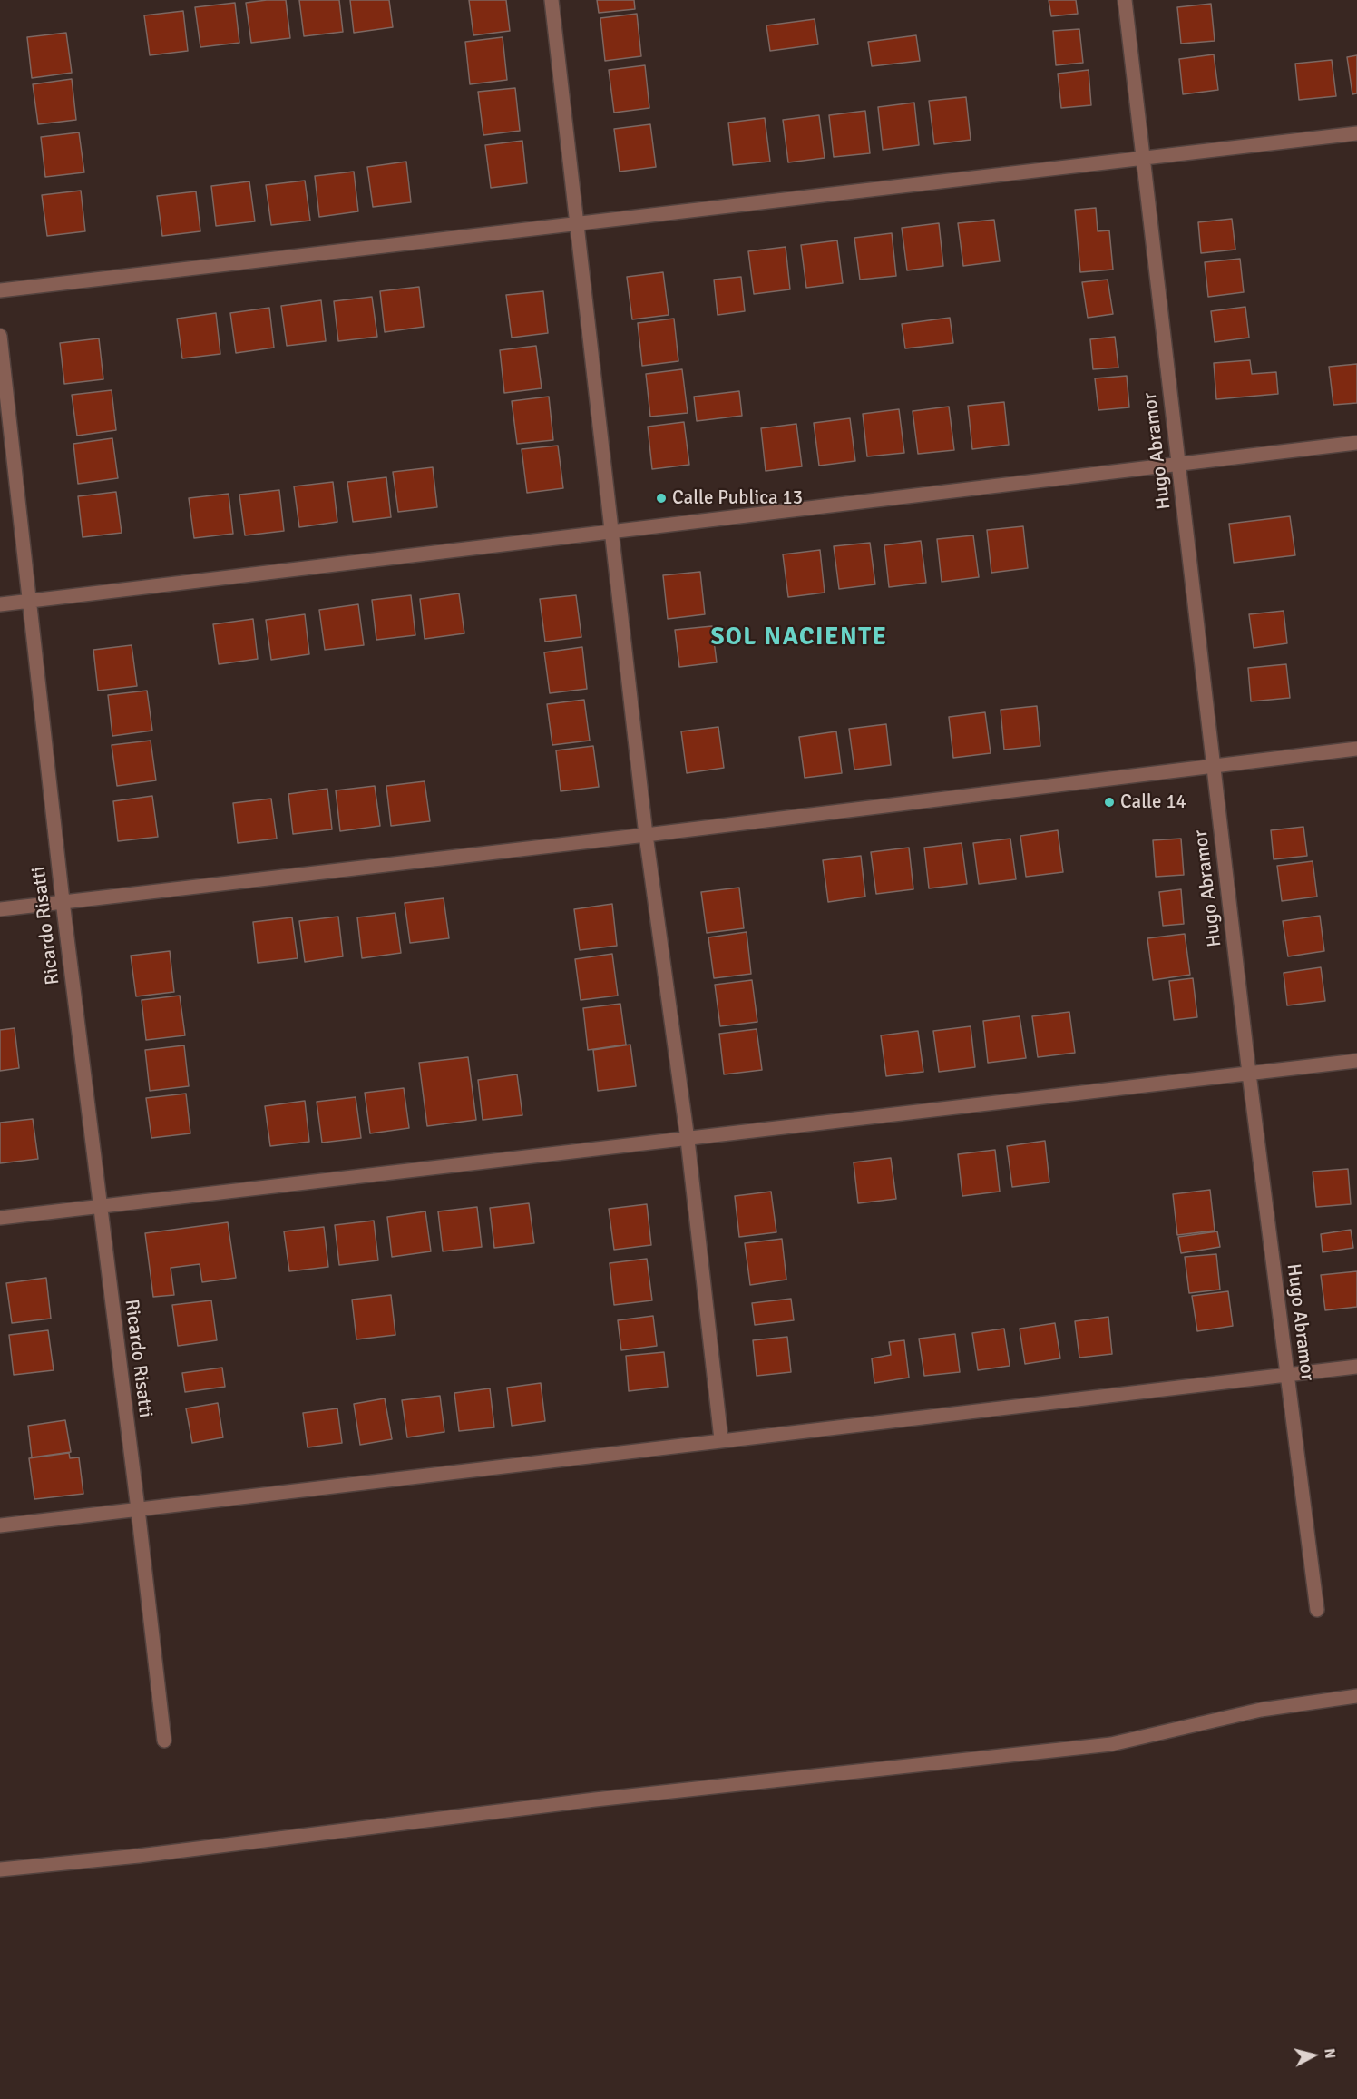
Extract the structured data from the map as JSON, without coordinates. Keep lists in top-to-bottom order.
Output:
{
  "streets": {
    "street": ["Hugo Abramor", "Ricardo Risatti"]
  },
  "districts": ["SOL NACIENTE"],
  "places": ["Calle Publica 13", "Calle 14"],
  "north": "right"
}
